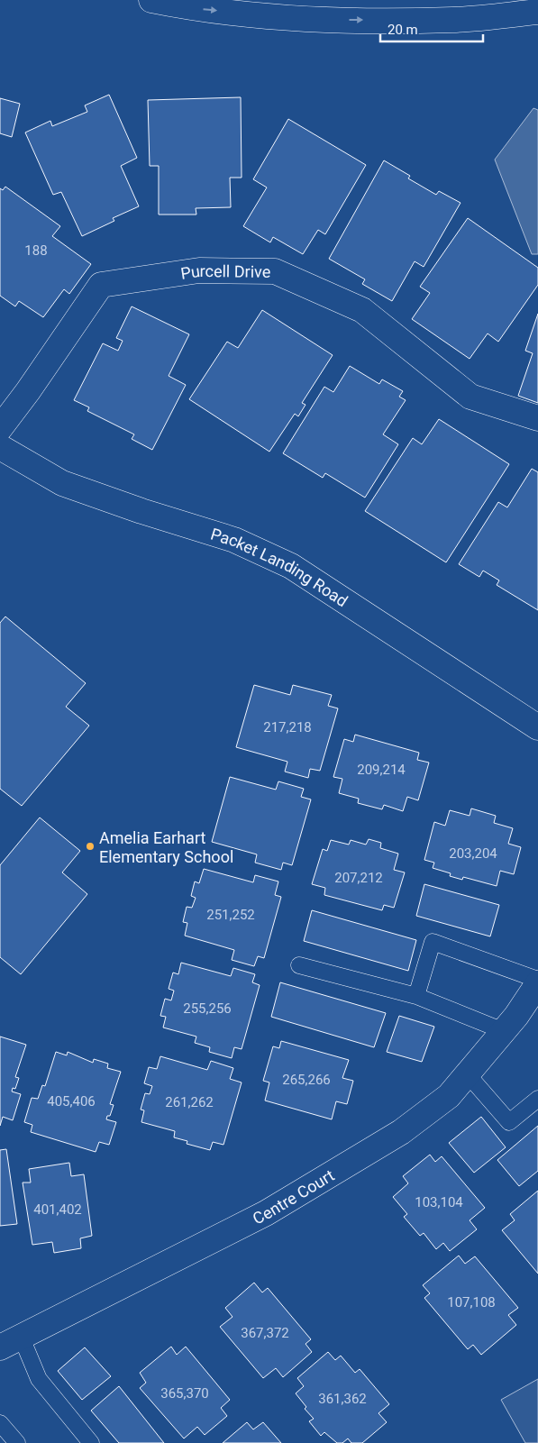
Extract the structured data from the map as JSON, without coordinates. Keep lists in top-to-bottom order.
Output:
{
  "streets": {
    "street": ["Purcell Drive", "Packet Landing Road", "Centre Court"]
  },
  "places": ["Amelia Earhart Elementary School"],
  "house_numbers": [
    "188",
    "217,218",
    "209,214",
    "203,204",
    "207,212",
    "251,252",
    "255,256",
    "265,266",
    "405,406",
    "261,262",
    "103,104",
    "401,402",
    "107,108",
    "367,372",
    "365,370",
    "361,362"
  ],
  "scale_bar": "20 m"
}
